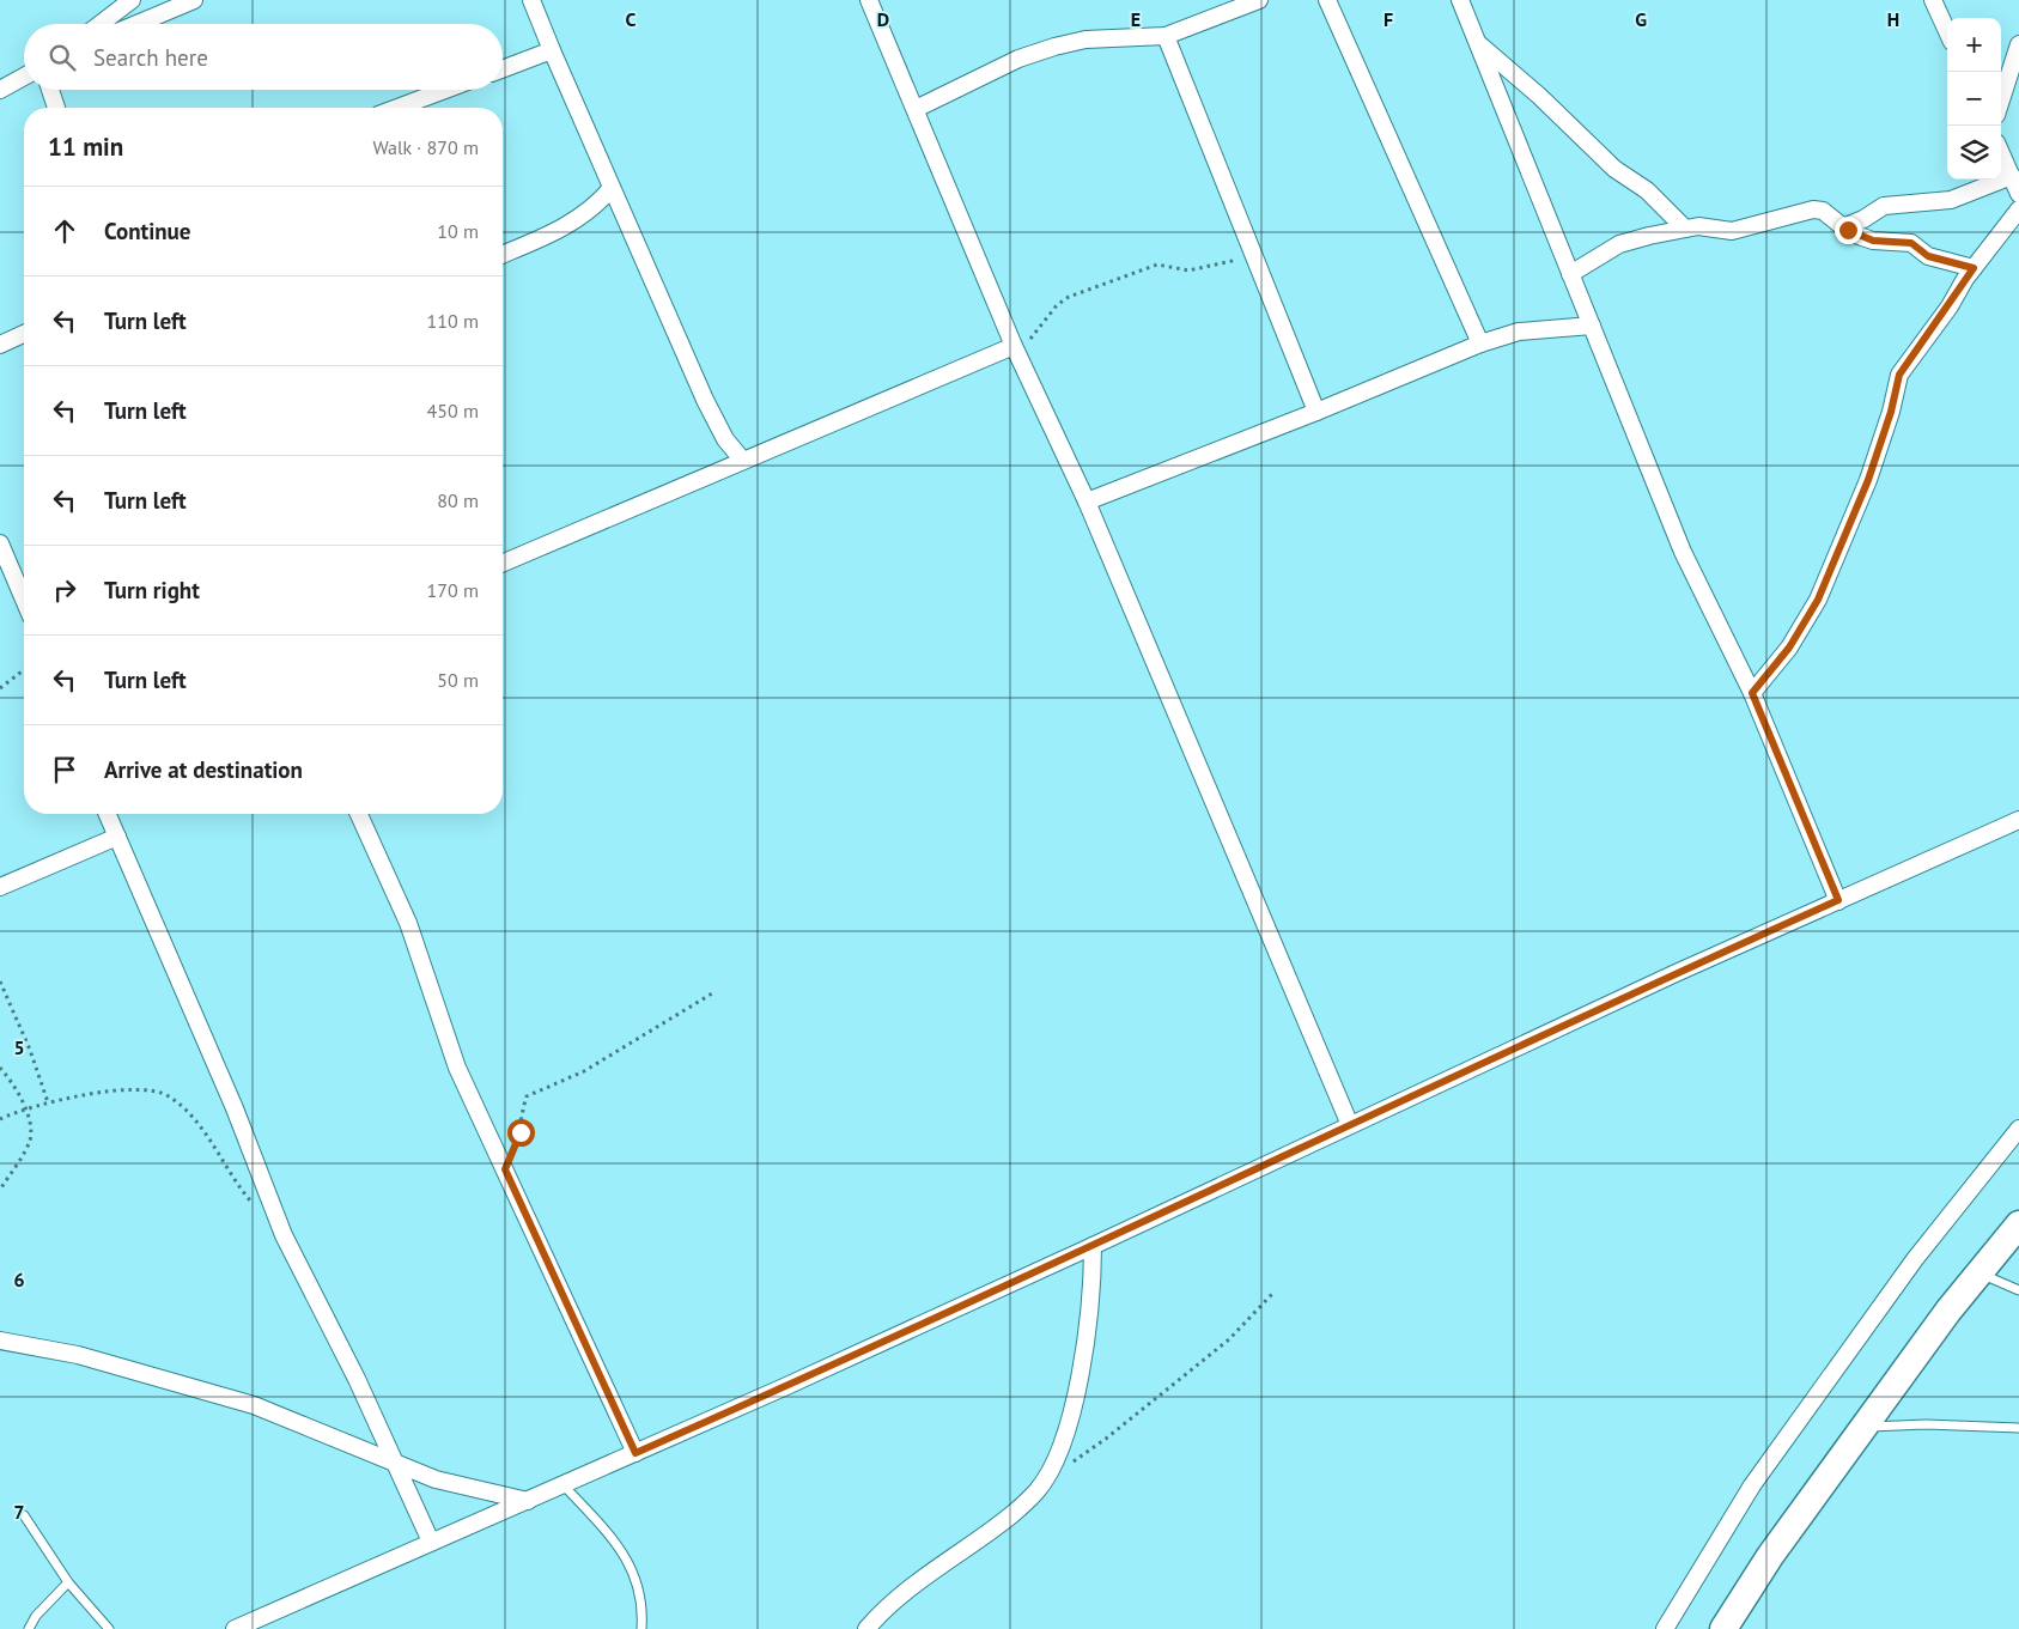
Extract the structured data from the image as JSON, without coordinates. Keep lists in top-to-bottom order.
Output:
{
  "page": {
    "map_buttons": ["+", "−"],
    "search": "Search here",
    "heading": ["11 min", "Walk · 870 m"],
    "list": [
      ["Continue", "10 m"],
      ["Turn left", "110 m"],
      ["Turn left", "450 m"],
      ["Turn left", "80 m"],
      ["Turn right", "170 m"],
      ["Turn left", "50 m"],
      "Arrive at destination"
    ]
  },
  "grid": {
    "columns": [
      "C",
      "D",
      "E",
      "F",
      "G",
      "H"
    ],
    "rows": ["5", "6", "7"]
  }
}
